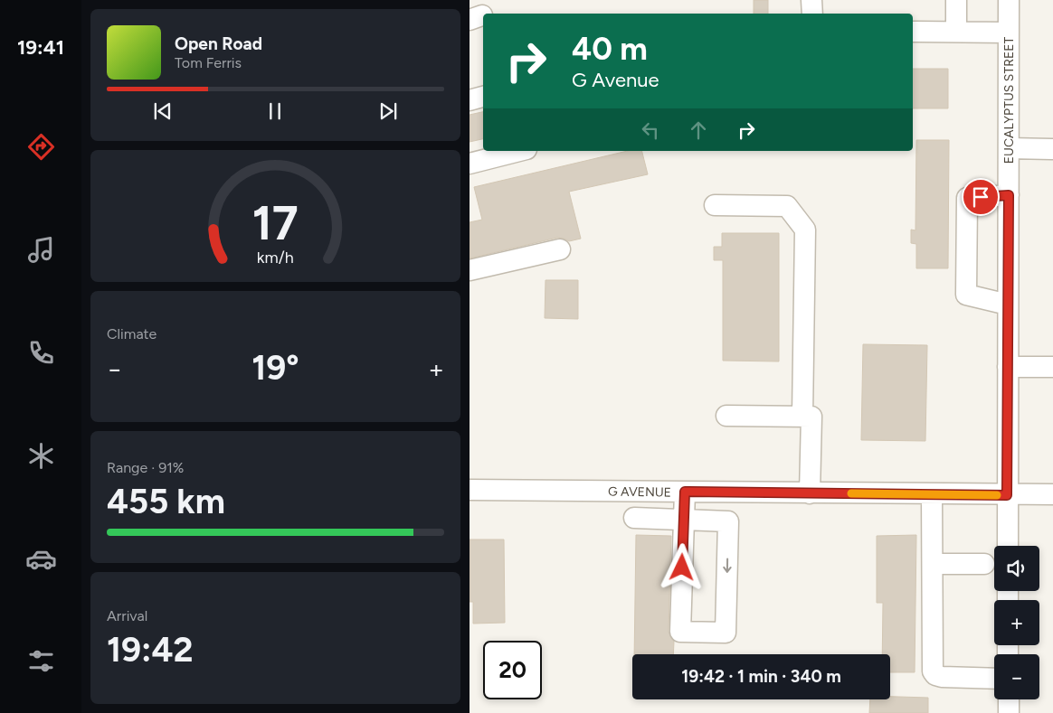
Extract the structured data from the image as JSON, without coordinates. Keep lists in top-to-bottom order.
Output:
{
  "streets": {
    "street": ["EUCALYPTUS STREET", "G AVENUE"]
  },
  "crossings": [
    ["EUCALYPTUS STREET", "G AVENUE"]
  ],
  "page": {
    "tabs": "19:41",
    "turn": ["40 m", "G Avenue"],
    "song": ["Open Road", "Tom Ferris"],
    "tile": [
      "Climate",
      ["Range · 91%", "455 km"],
      ["Arrival", "19:42"]
    ],
    "heat": ["−", "19°", "+"],
    "map_buttons": ["+", "−"],
    "limit": "20",
    "trip": "19:42 · 1 min · 340 m",
    "gauge": ["17", "km/h"]
  }
}
